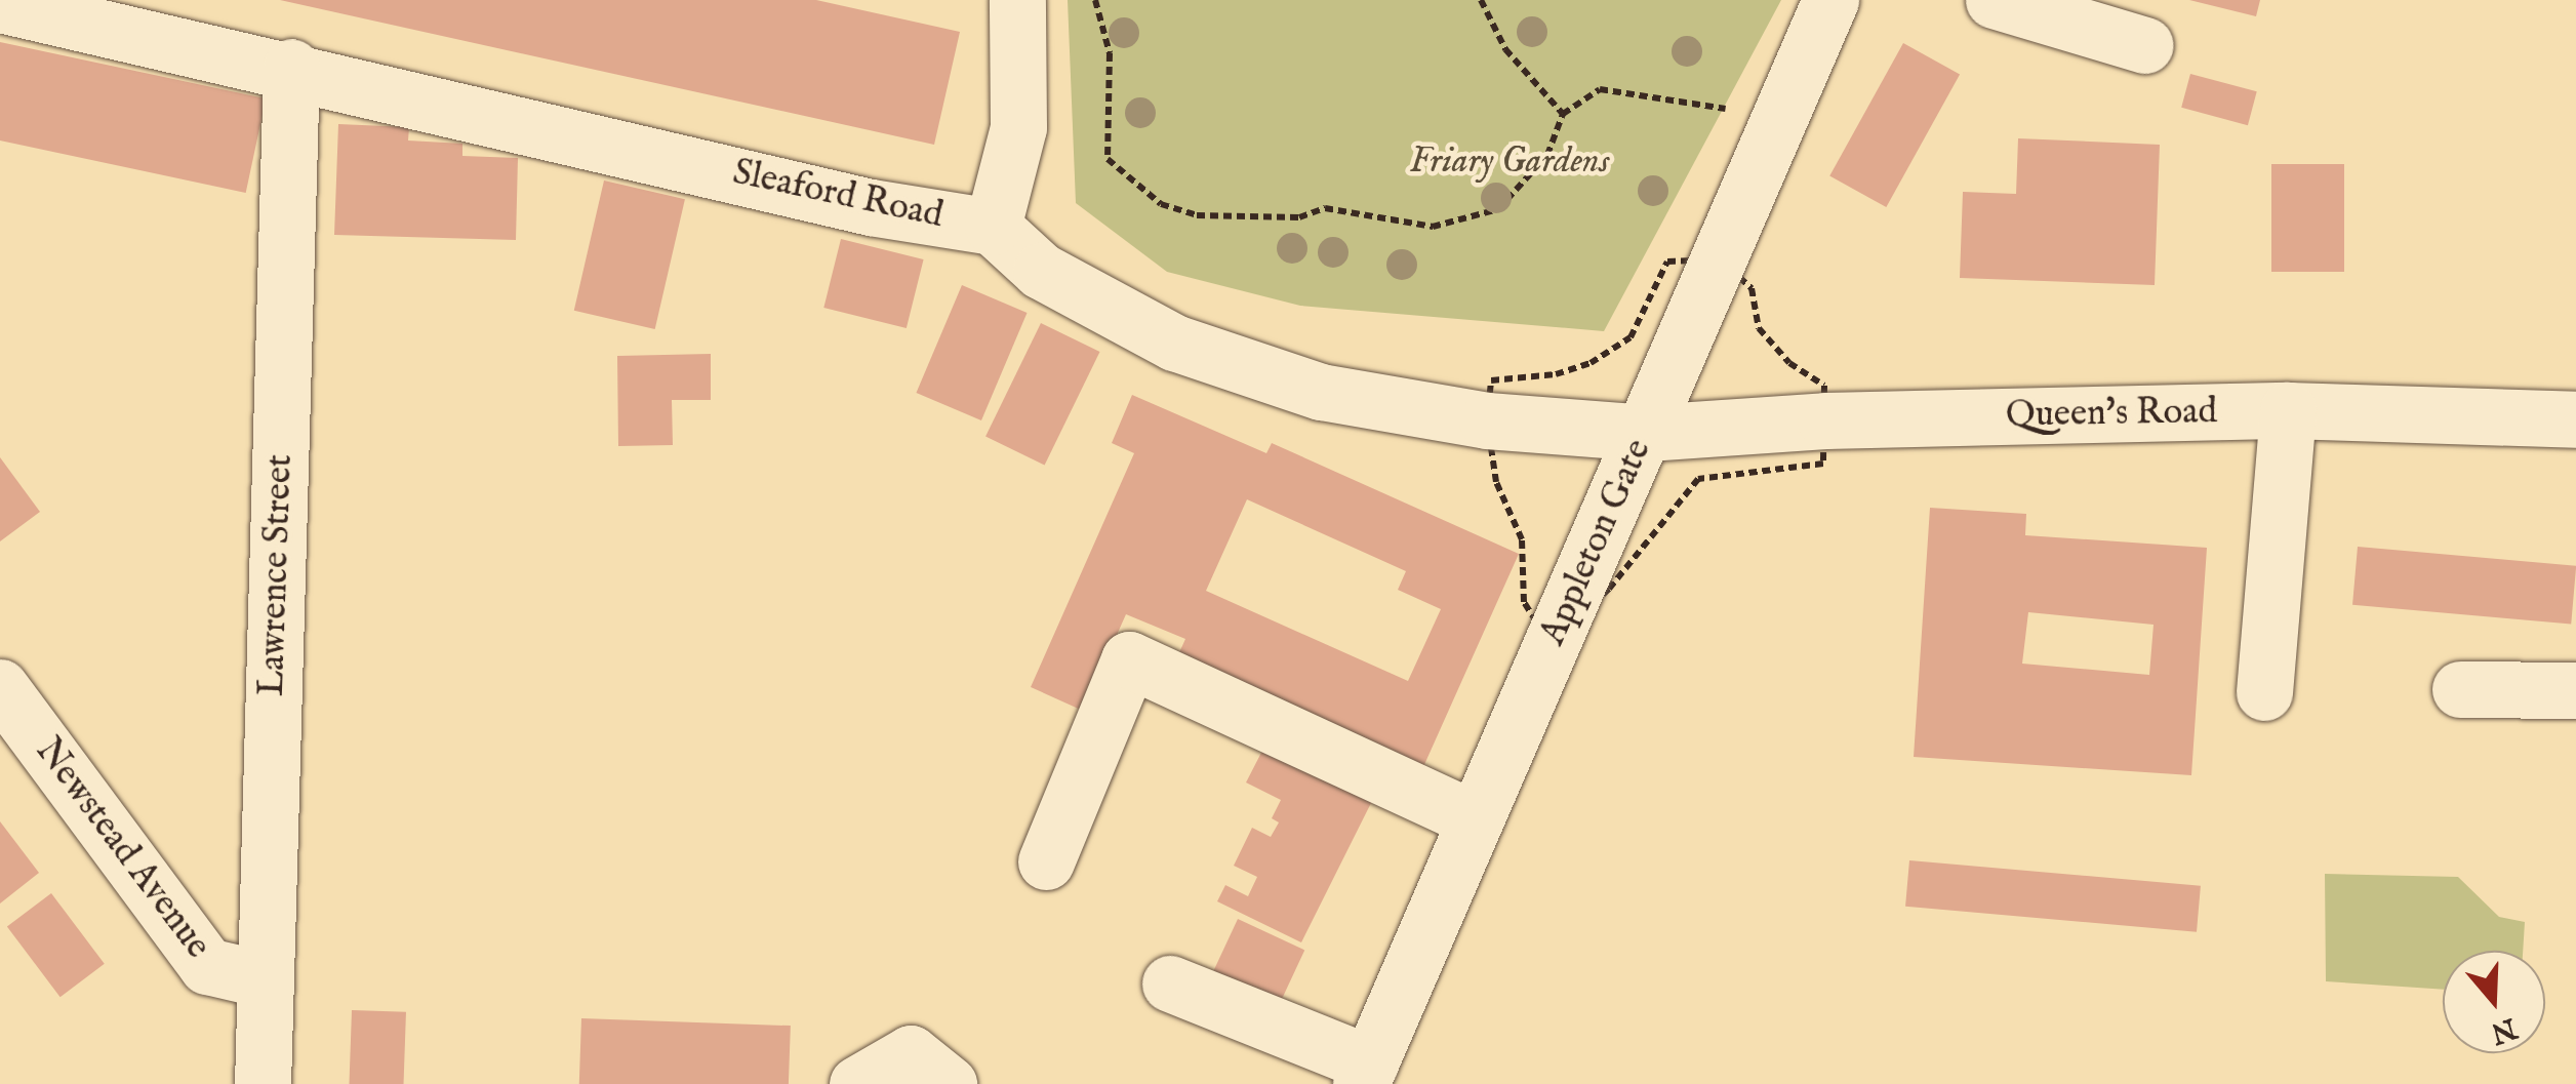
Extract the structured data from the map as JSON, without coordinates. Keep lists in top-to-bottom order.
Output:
{
  "streets": {
    "street": [
      "Sleaford Road",
      "Queen's Road",
      "Appleton Gate",
      "Lawrence Street",
      "Newstead Avenue"
    ]
  },
  "crossings": [
    ["Sleaford Road", "Queen's Road"],
    ["Sleaford Road", "Appleton Gate"],
    ["Sleaford Road", "Lawrence Street"],
    ["Queen's Road", "Appleton Gate"],
    ["Lawrence Street", "Newstead Avenue"]
  ],
  "parks": ["Friary Gardens"],
  "north": "bottom"
}
